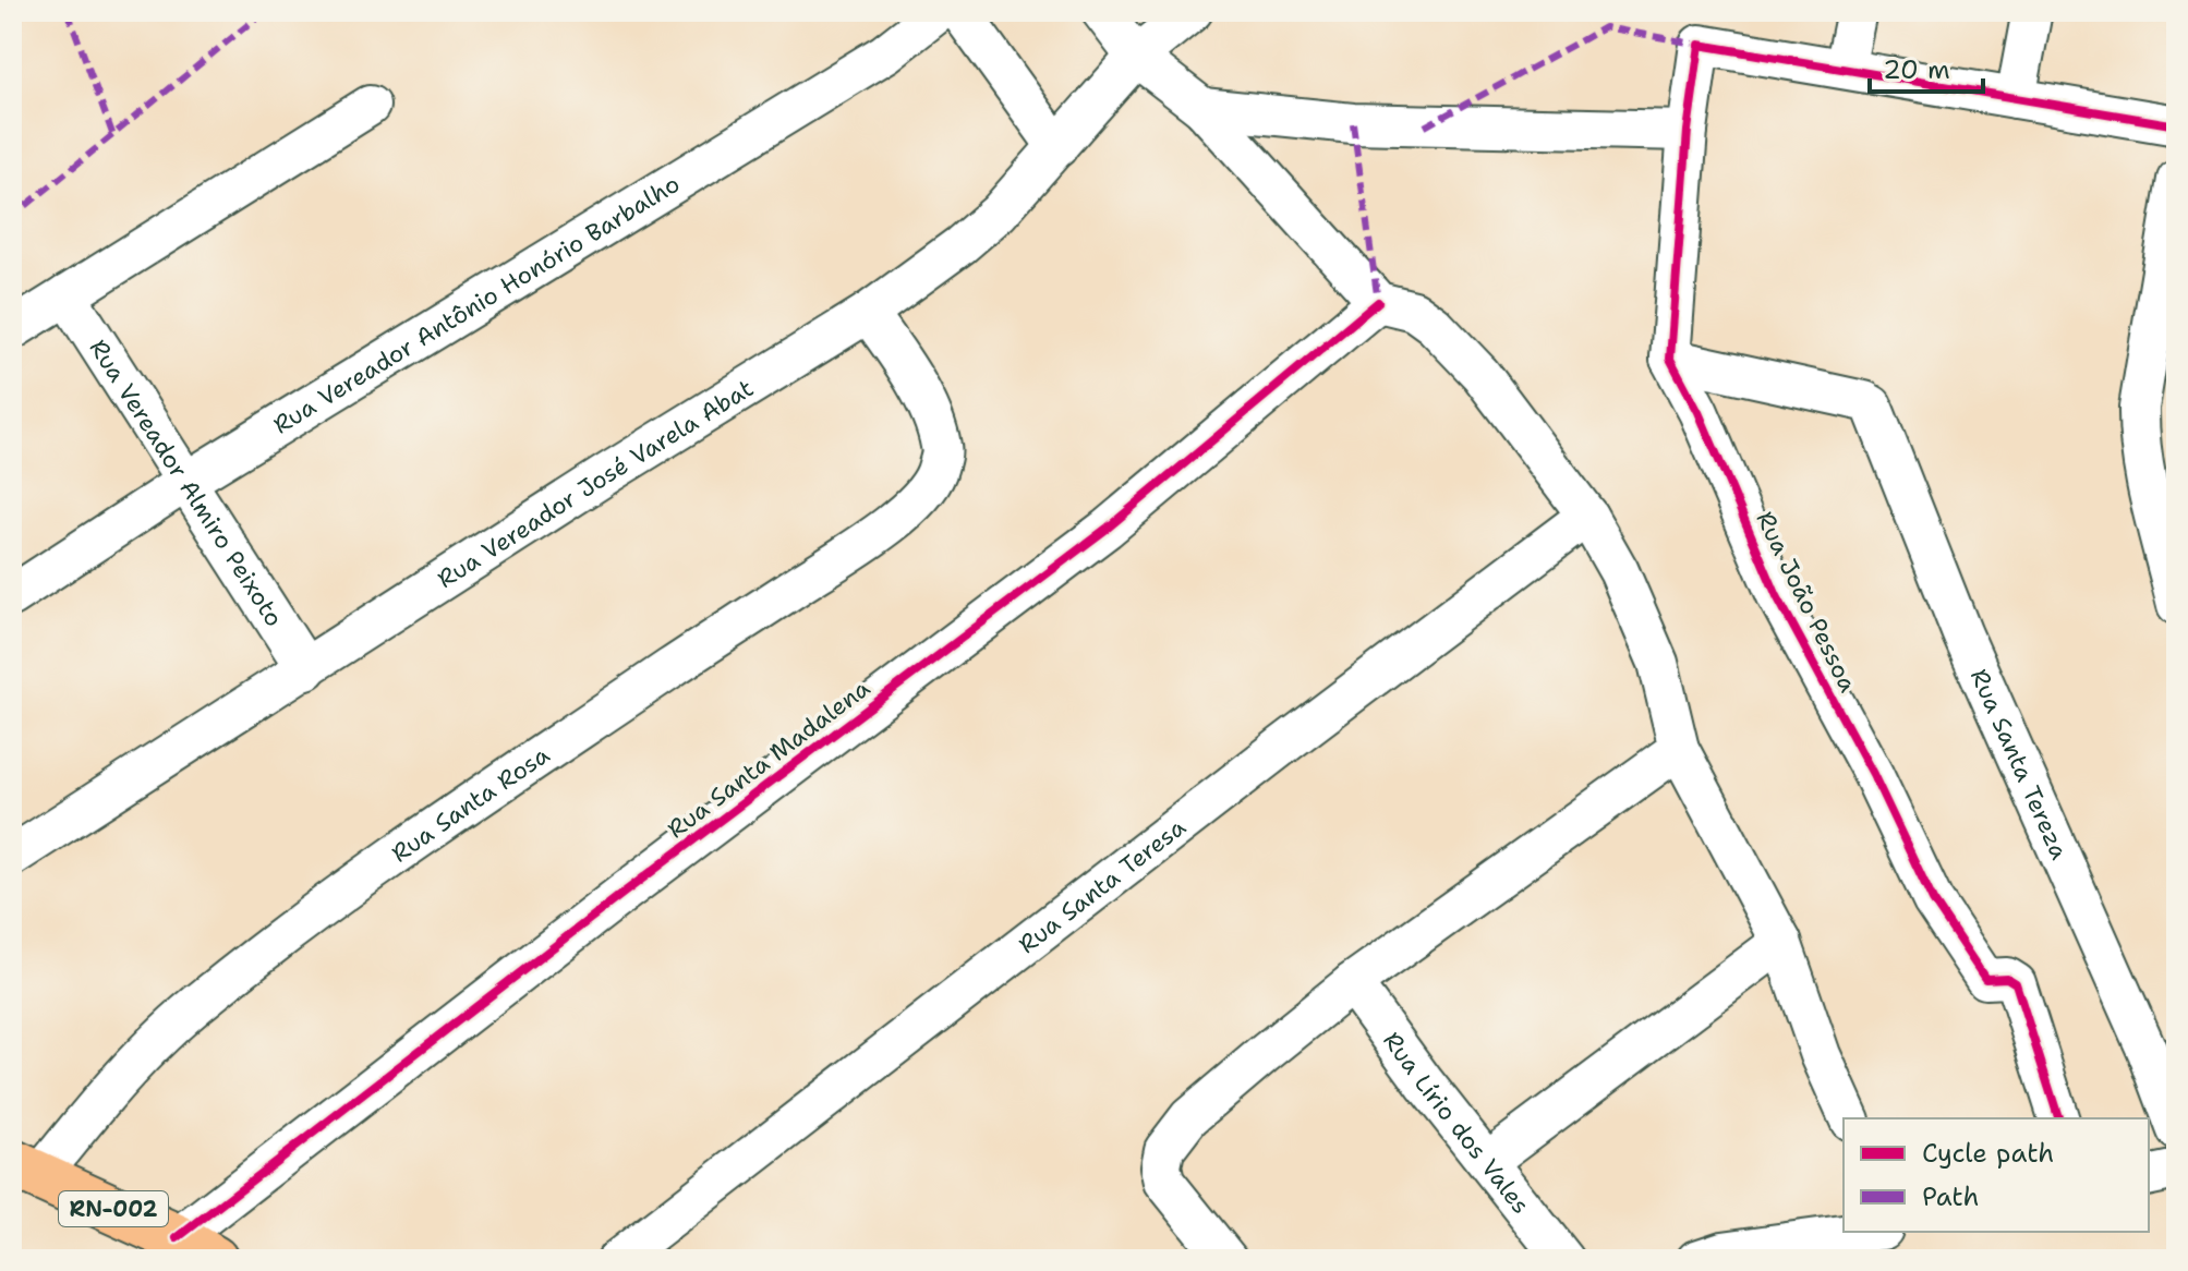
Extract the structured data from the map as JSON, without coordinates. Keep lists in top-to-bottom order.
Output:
{
  "streets": {
    "main road": ["RN-002"],
    "street": [
      "Rua Vereador Antônio Honório Barbalho",
      "Rua Vereador Almiro Peixoto",
      "Rua Vereador José Varela Abat",
      "Rua João Pessoa",
      "Rua Santa Madalena",
      "Rua Santa Tereza",
      "Rua Santa Rosa",
      "Rua Santa Teresa",
      "Rua Lírio dos Vales"
    ]
  },
  "crossings": [
    ["Rua Vereador Antônio Honório Barbalho", "Rua Vereador Almiro Peixoto"],
    ["Rua Vereador Almiro Peixoto", "Rua Vereador José Varela Abat"],
    ["Rua Vereador José Varela Abat", "Rua Santa Rosa"],
    ["Rua João Pessoa", "Rua Santa Tereza"],
    ["Rua Santa Madalena", "RN-002"],
    ["Rua Santa Rosa", "RN-002"]
  ],
  "legend": ["Cycle path", "Path"],
  "scale_bar": "20 m"
}
